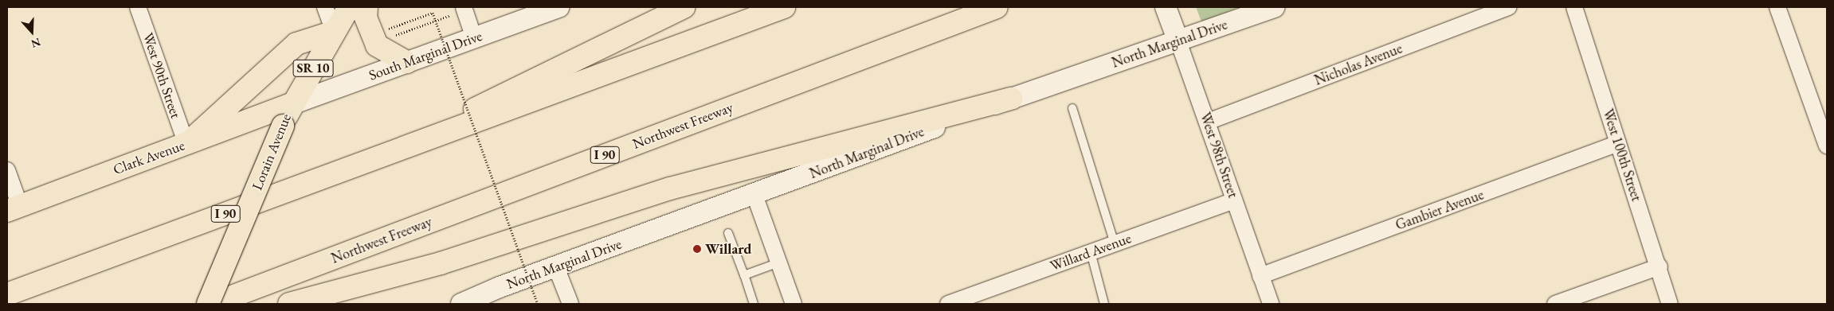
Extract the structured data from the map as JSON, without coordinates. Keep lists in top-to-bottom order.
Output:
{
  "streets": {
    "main road": [
      "SR 10",
      "Northwest Freeway",
      "Lorain Avenue",
      "I 90",
      "Clark Avenue"
    ],
    "street": [
      "North Marginal Drive",
      "South Marginal Drive",
      "Nicholas Avenue",
      "West 90th Street",
      "West 98th Street",
      "West 100th Street",
      "Gambier Avenue",
      "Willard Avenue"
    ]
  },
  "crossings": [
    ["North Marginal Drive", "West 98th Street"],
    ["South Marginal Drive", "Lorain Avenue"],
    ["South Marginal Drive", "Clark Avenue"],
    ["Nicholas Avenue", "West 98th Street"],
    ["West 90th Street", "Clark Avenue"],
    ["Lorain Avenue", "Clark Avenue"],
    ["West 98th Street", "Gambier Avenue"],
    ["West 98th Street", "Willard Avenue"],
    ["West 100th Street", "Gambier Avenue"]
  ],
  "places": ["Willard"],
  "north": "bottom"
}
